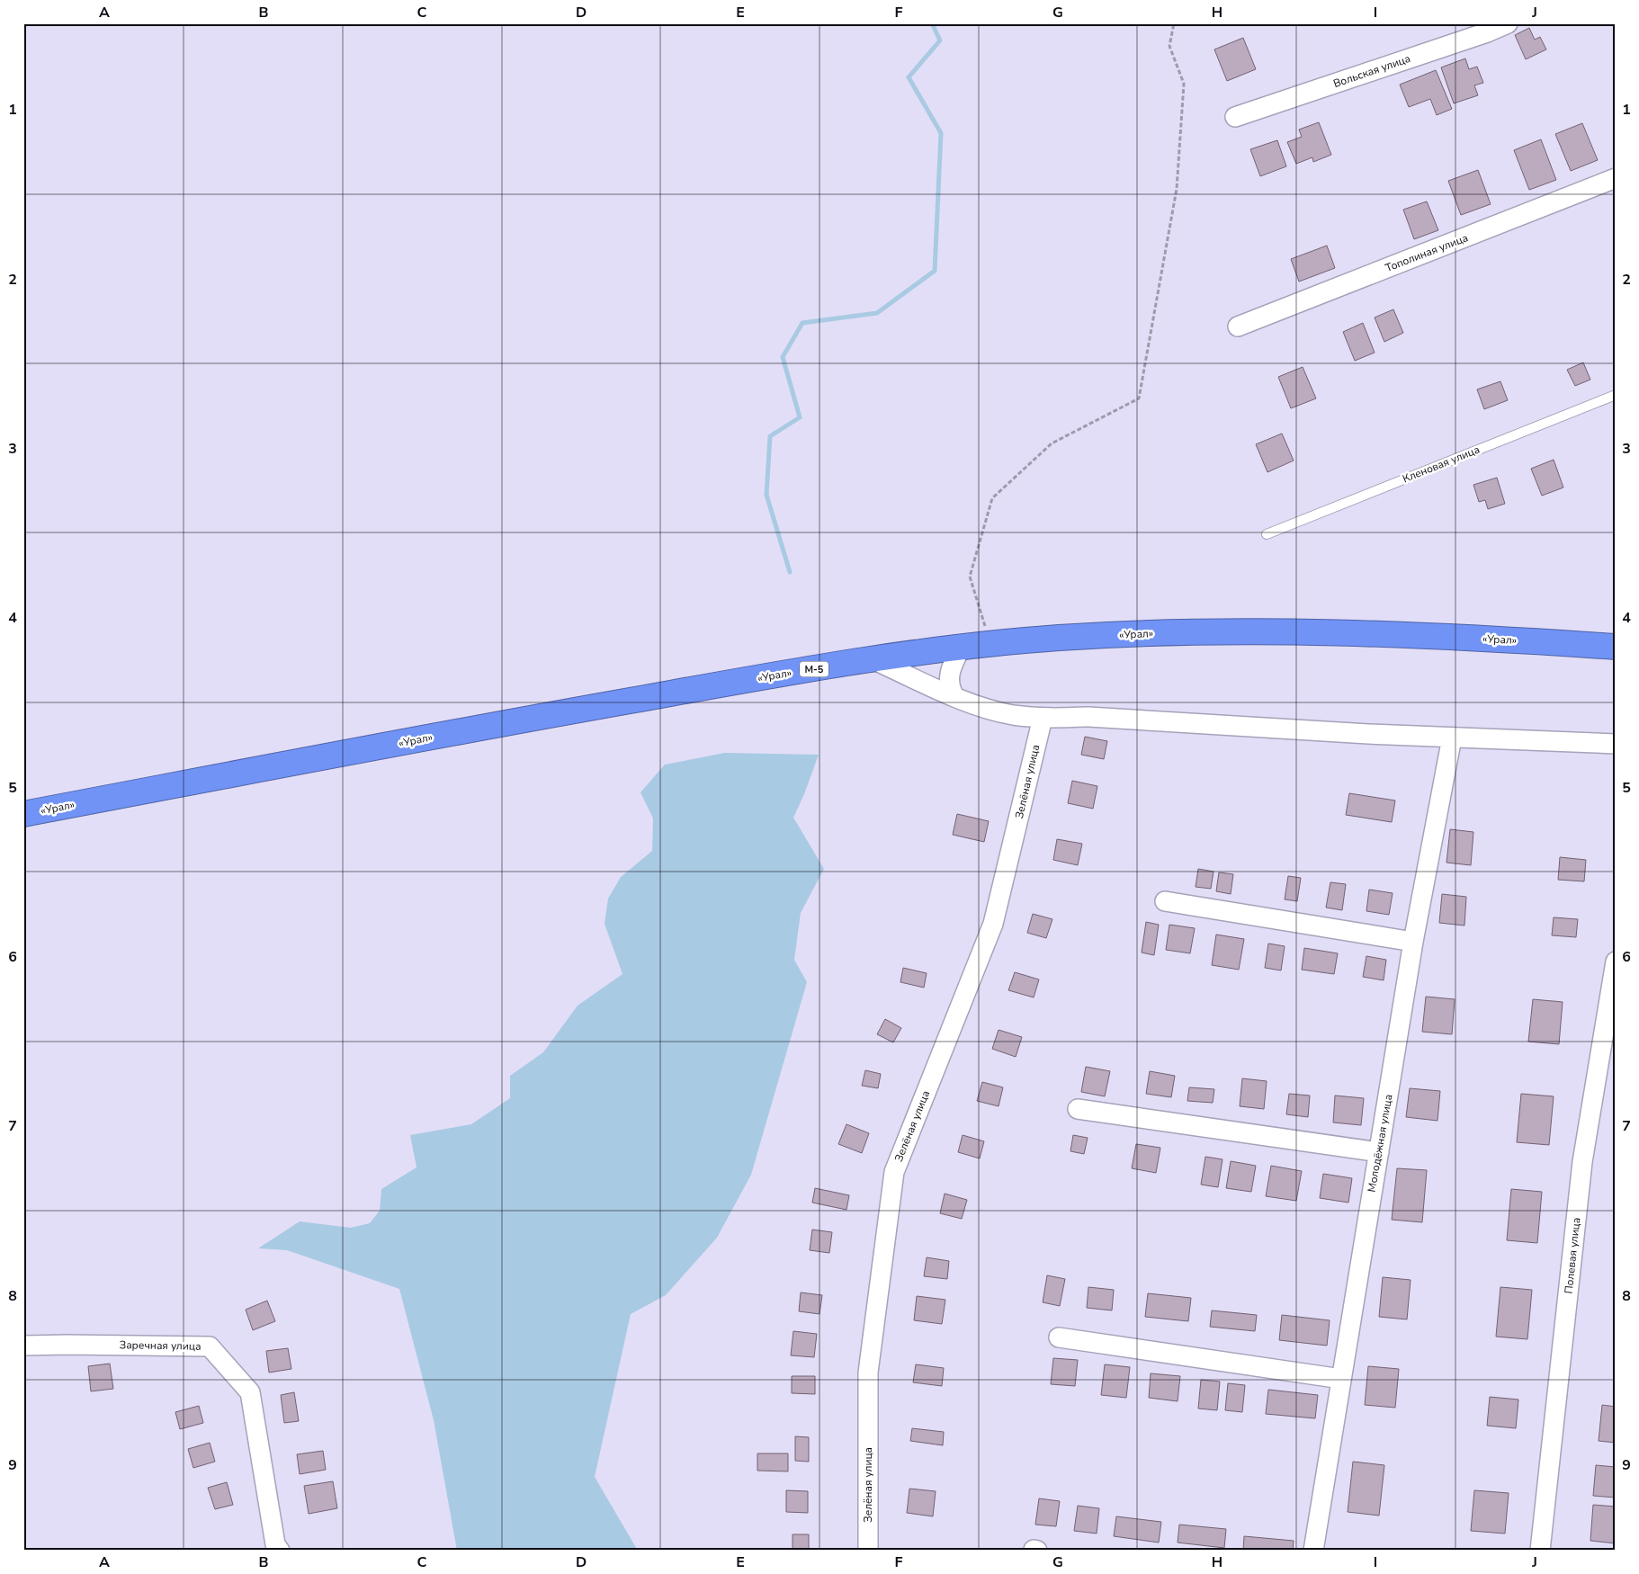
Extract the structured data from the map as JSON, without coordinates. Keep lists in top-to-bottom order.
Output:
{
  "streets": {
    "highway": ["«Урал»", "М-5"],
    "street": [
      "Вольская улица",
      "Тополиная улица",
      "Зелёная улица",
      "Молодёжная улица",
      "Полевая улица",
      "Заречная улица"
    ],
    "lane": ["Кленовая улица"]
  },
  "grid": {
    "columns": [
      "A",
      "B",
      "C",
      "D",
      "E",
      "F",
      "G",
      "H",
      "I",
      "J"
    ],
    "rows": [
      "1",
      "2",
      "3",
      "4",
      "5",
      "6",
      "7",
      "8",
      "9"
    ]
  }
}
